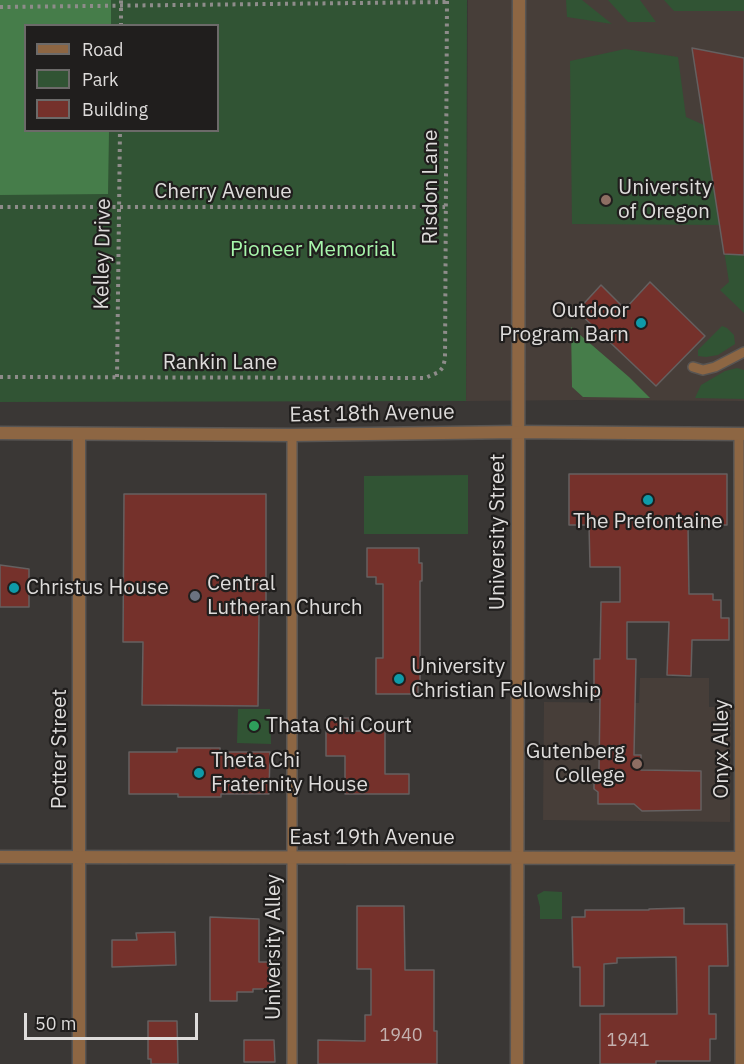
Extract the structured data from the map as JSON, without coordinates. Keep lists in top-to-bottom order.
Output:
{
  "streets": {
    "street": [
      "East 18th Avenue",
      "University Street",
      "Potter Street",
      "East 19th Avenue"
    ],
    "lane": ["Onyx Alley", "University Alley"],
    "path": [
      "Risdon Lane",
      "Cherry Avenue",
      "Kelley Drive",
      "Rankin Lane"
    ]
  },
  "crossings": [
    ["Risdon Lane", "Cherry Avenue"],
    ["Risdon Lane", "Rankin Lane"],
    ["Cherry Avenue", "Kelley Drive"],
    ["Kelley Drive", "Rankin Lane"],
    ["East 18th Avenue", "University Street"],
    ["East 18th Avenue", "Potter Street"],
    ["East 18th Avenue", "Onyx Alley"],
    ["East 18th Avenue", "University Alley"],
    ["University Street", "East 19th Avenue"],
    ["Potter Street", "East 19th Avenue"],
    ["Onyx Alley", "East 19th Avenue"],
    ["East 19th Avenue", "University Alley"]
  ],
  "parks": ["Pioneer Memorial"],
  "places": [
    "University of Oregon",
    "Outdoor Program Barn",
    "The Prefontaine",
    "Christus House",
    "Central Lutheran Church",
    "University Christian Fellowship",
    "Thata Chi Court",
    "Gutenberg College",
    "Theta Chi Fraternity House"
  ],
  "house_numbers": ["1940", "1941"],
  "legend": ["Road", "Park", "Building"],
  "scale_bar": "50 m"
}
